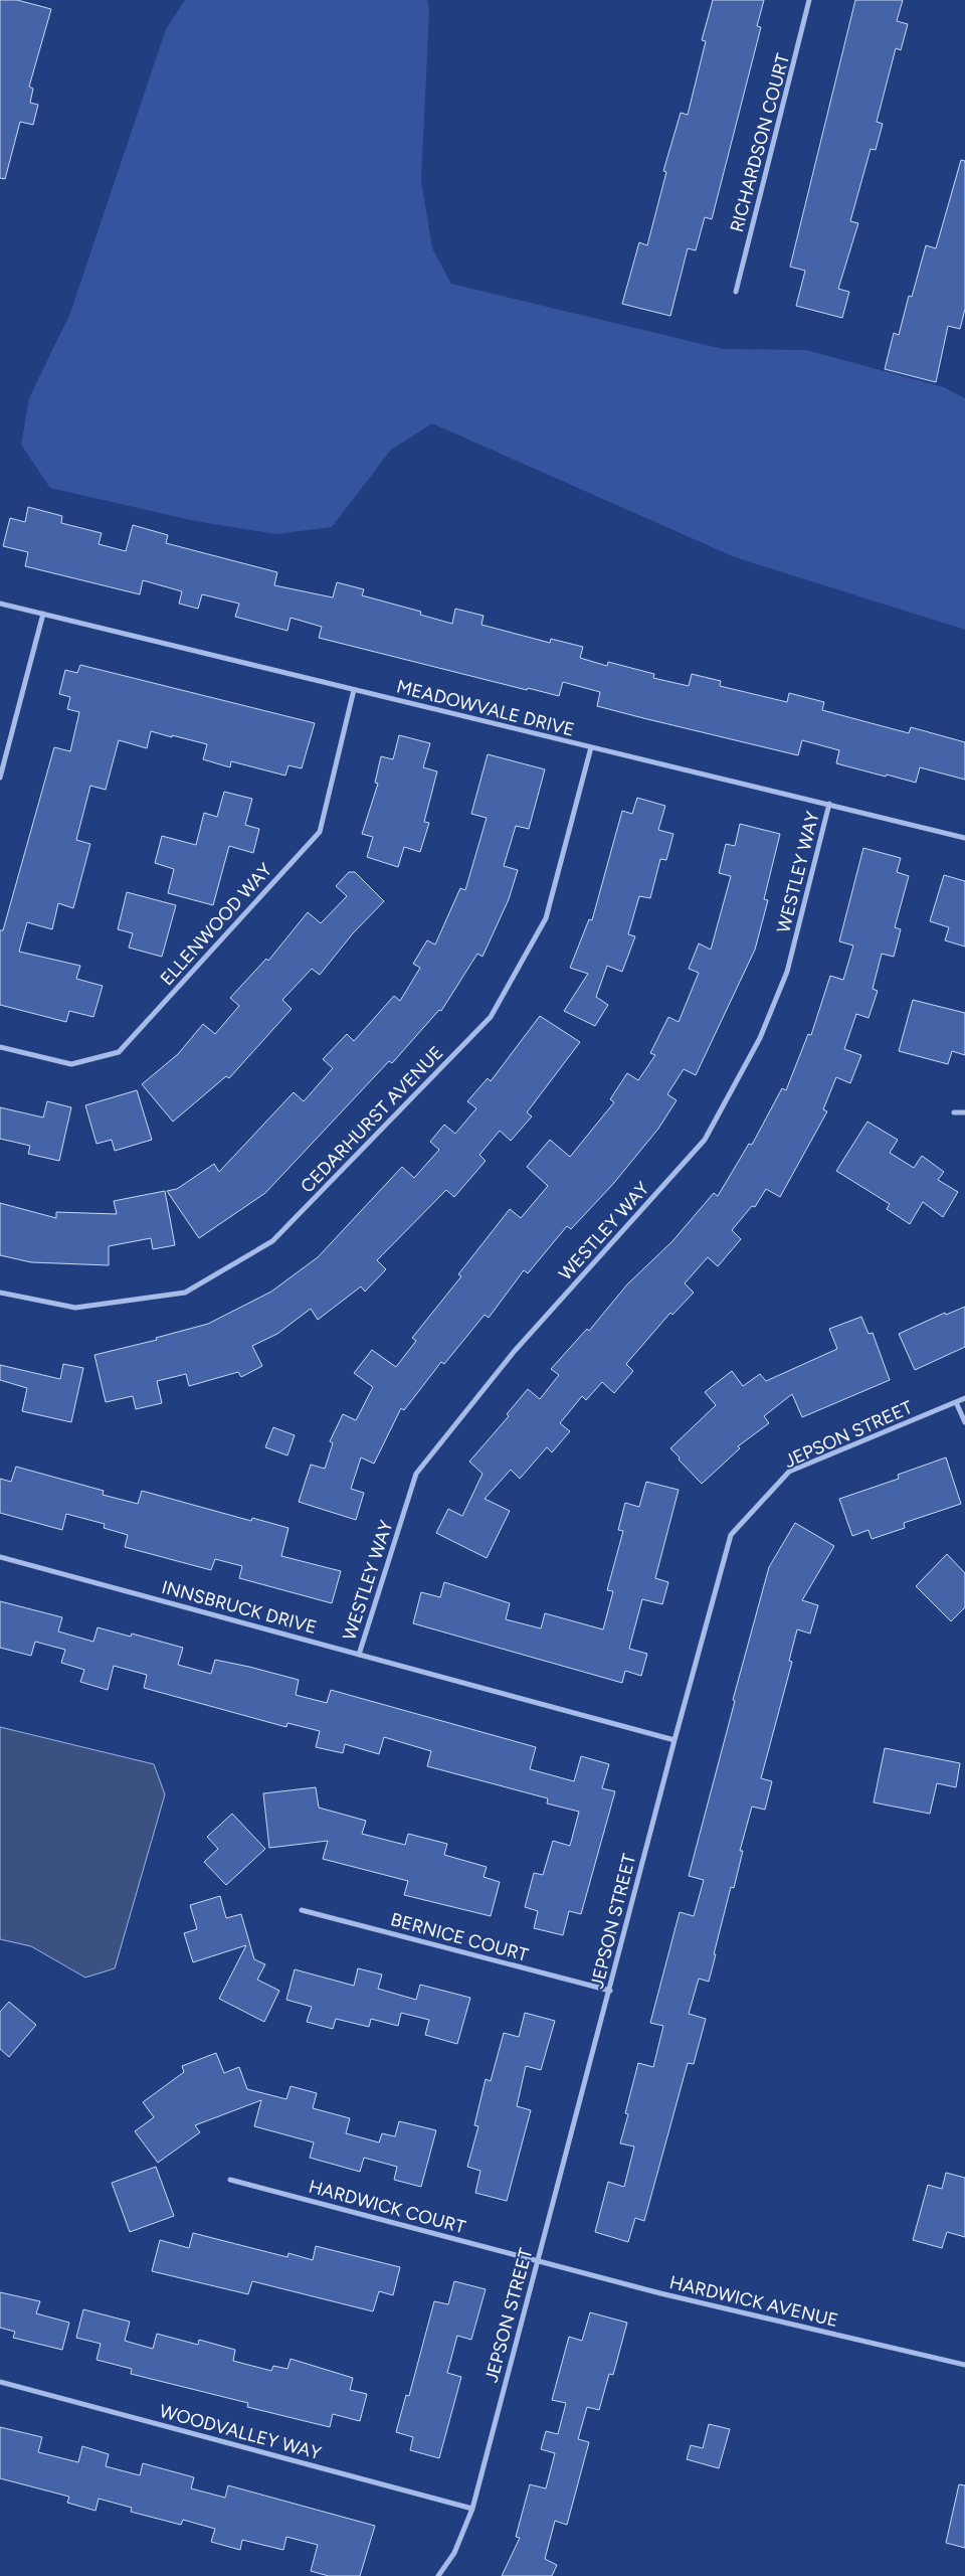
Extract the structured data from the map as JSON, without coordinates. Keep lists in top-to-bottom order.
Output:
{
  "streets": {
    "street": [
      "RICHARDSON COURT",
      "MEADOWVALE DRIVE",
      "WESTLEY WAY",
      "ELLENWOOD WAY",
      "CEDARHURST AVENUE",
      "JEPSON STREET",
      "INNSBRUCK DRIVE",
      "BERNICE COURT",
      "HARDWICK COURT",
      "HARDWICK AVENUE",
      "WOODVALLEY WAY"
    ]
  },
  "crossings": [
    ["MEADOWVALE DRIVE", "WESTLEY WAY"],
    ["MEADOWVALE DRIVE", "ELLENWOOD WAY"],
    ["MEADOWVALE DRIVE", "CEDARHURST AVENUE"],
    ["WESTLEY WAY", "INNSBRUCK DRIVE"],
    ["JEPSON STREET", "INNSBRUCK DRIVE"],
    ["JEPSON STREET", "BERNICE COURT"],
    ["JEPSON STREET", "HARDWICK COURT"],
    ["JEPSON STREET", "HARDWICK AVENUE"],
    ["JEPSON STREET", "WOODVALLEY WAY"],
    ["HARDWICK COURT", "HARDWICK AVENUE"]
  ]
}
